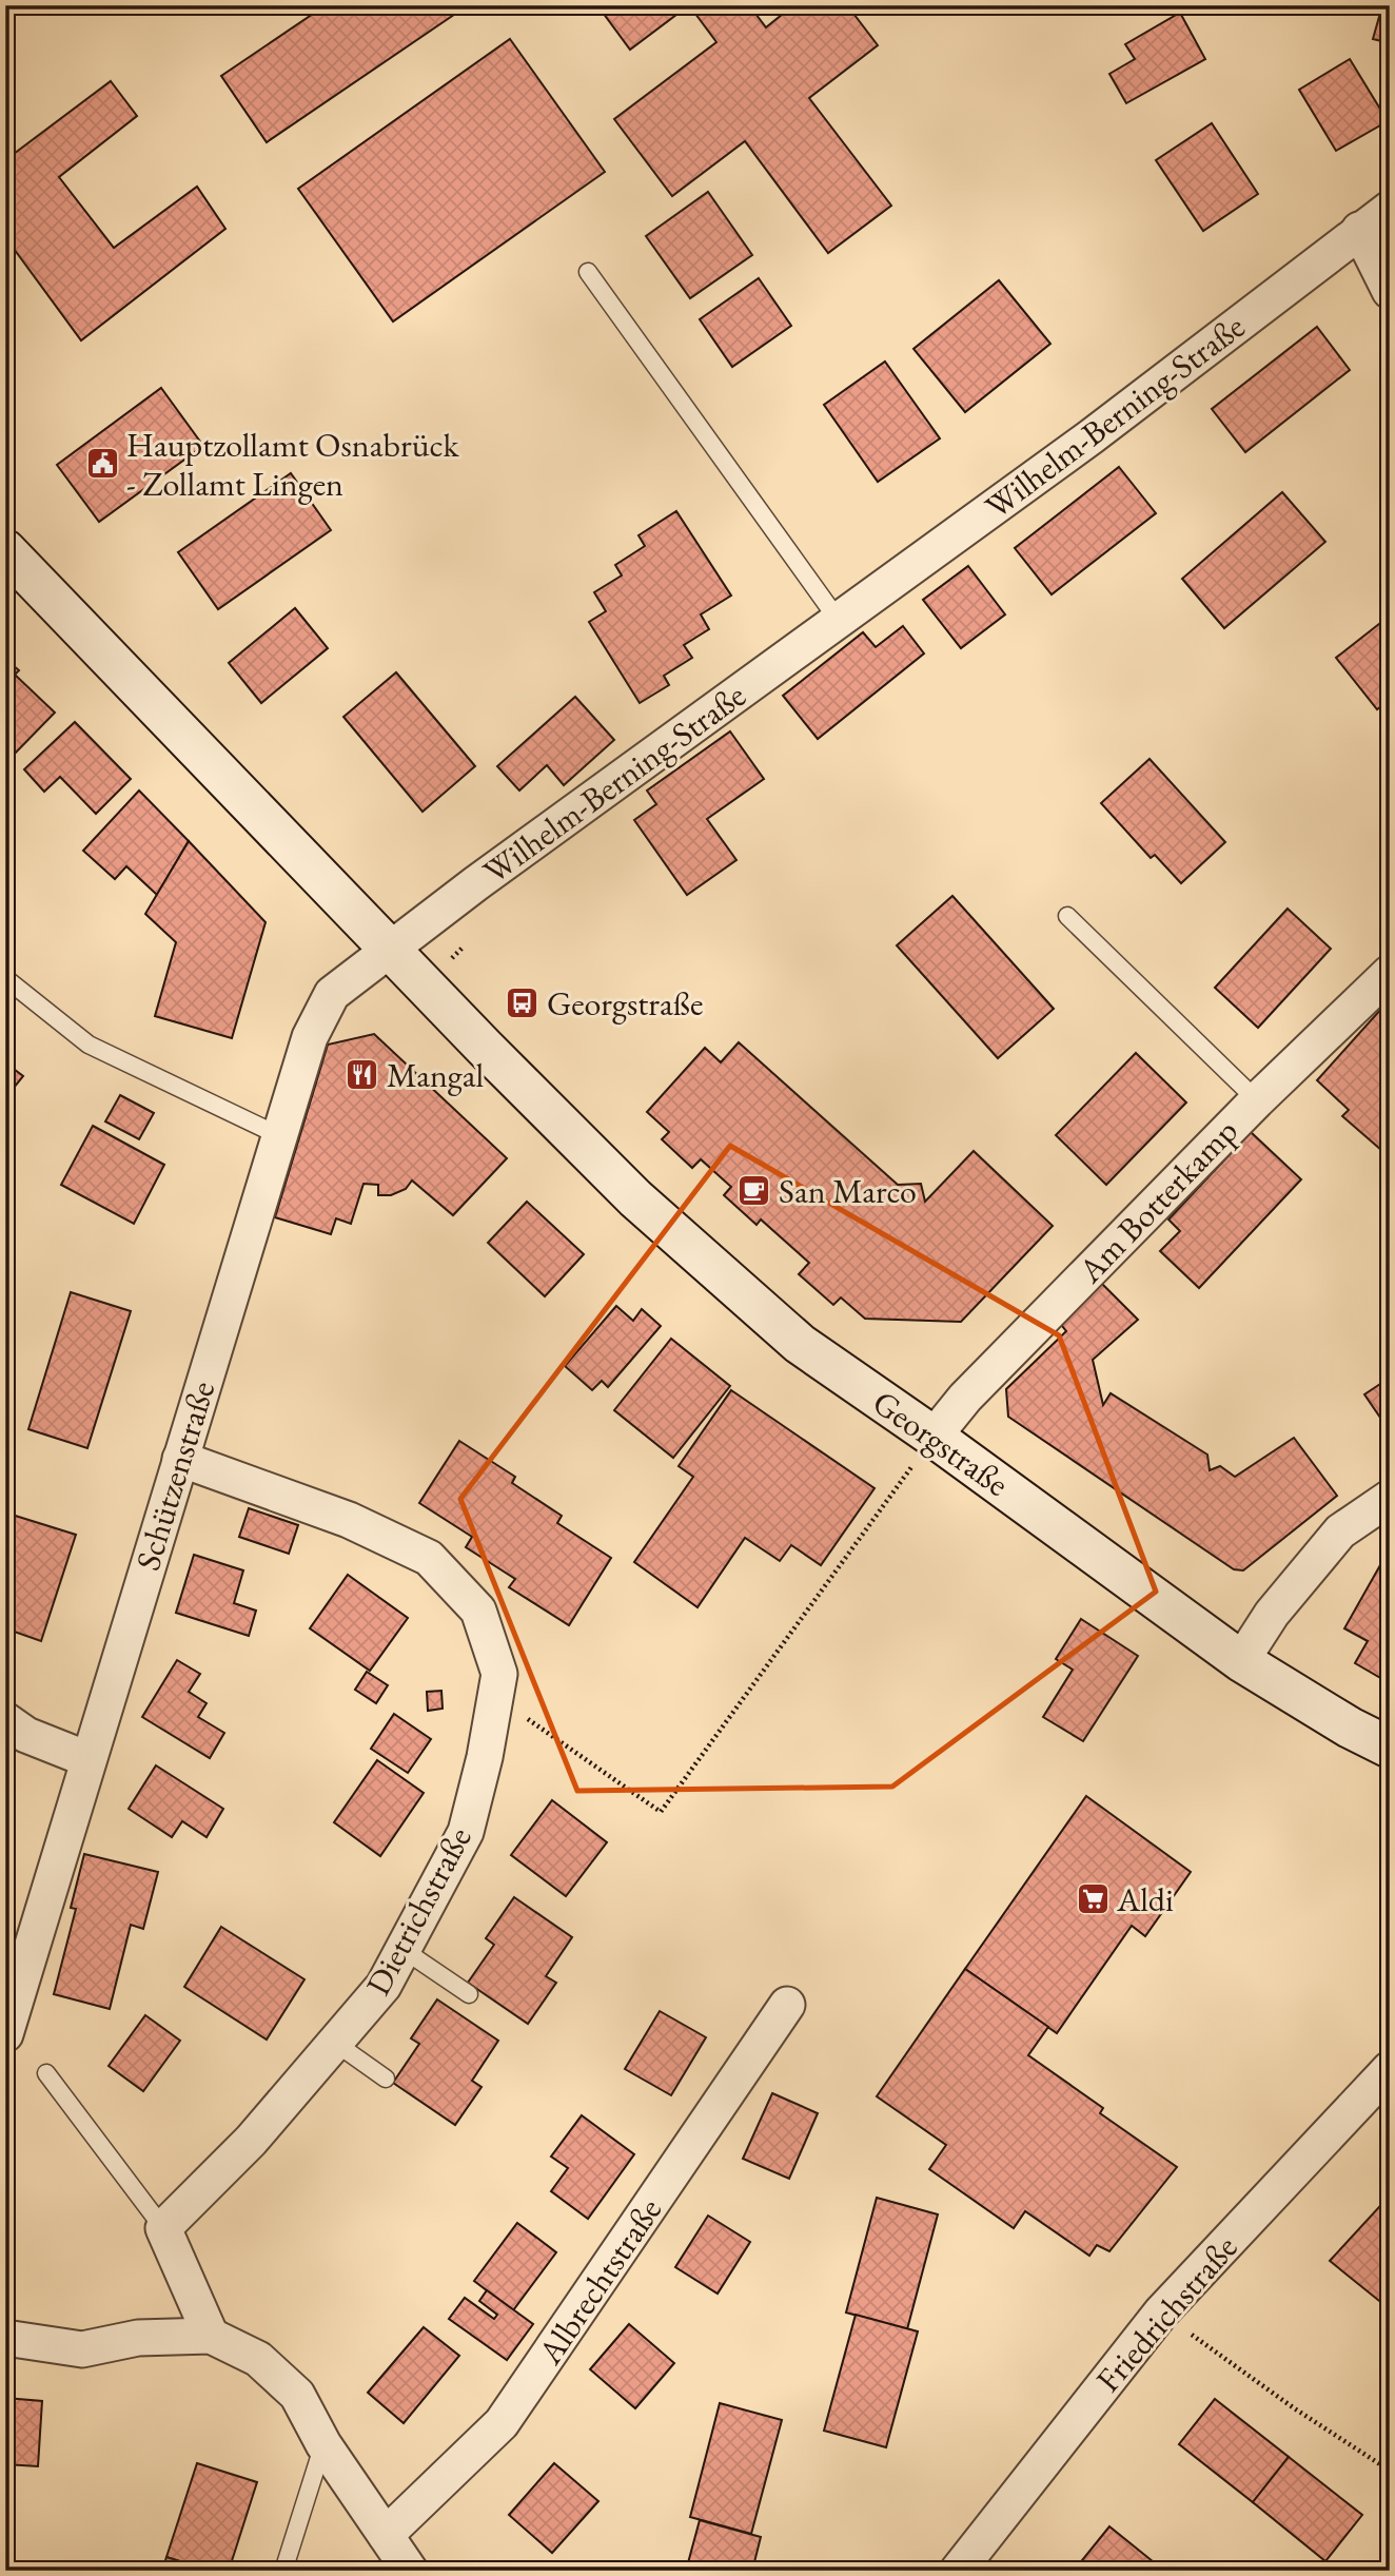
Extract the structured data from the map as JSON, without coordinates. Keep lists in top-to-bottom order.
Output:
{
  "streets": {
    "main road": ["Georgstraße"],
    "street": [
      "Wilhelm-Berning-Straße",
      "Am Botterkamp",
      "Schützenstraße",
      "Dietrichstraße",
      "Albrechtstraße",
      "Friedrichstraße"
    ]
  },
  "crossings": [
    ["Wilhelm-Berning-Straße", "Georgstraße"],
    ["Wilhelm-Berning-Straße", "Schützenstraße"],
    ["Am Botterkamp", "Georgstraße"],
    ["Georgstraße", "Schützenstraße"],
    ["Schützenstraße", "Dietrichstraße"]
  ],
  "places": {
    "public building": ["Hauptzollamt Osnabrück - Zollamt Lingen"],
    "bus stop": ["Georgstraße"],
    "restaurant": ["Mangal"],
    "cafe": ["San Marco"],
    "supermarket": ["Aldi"]
  }
}
